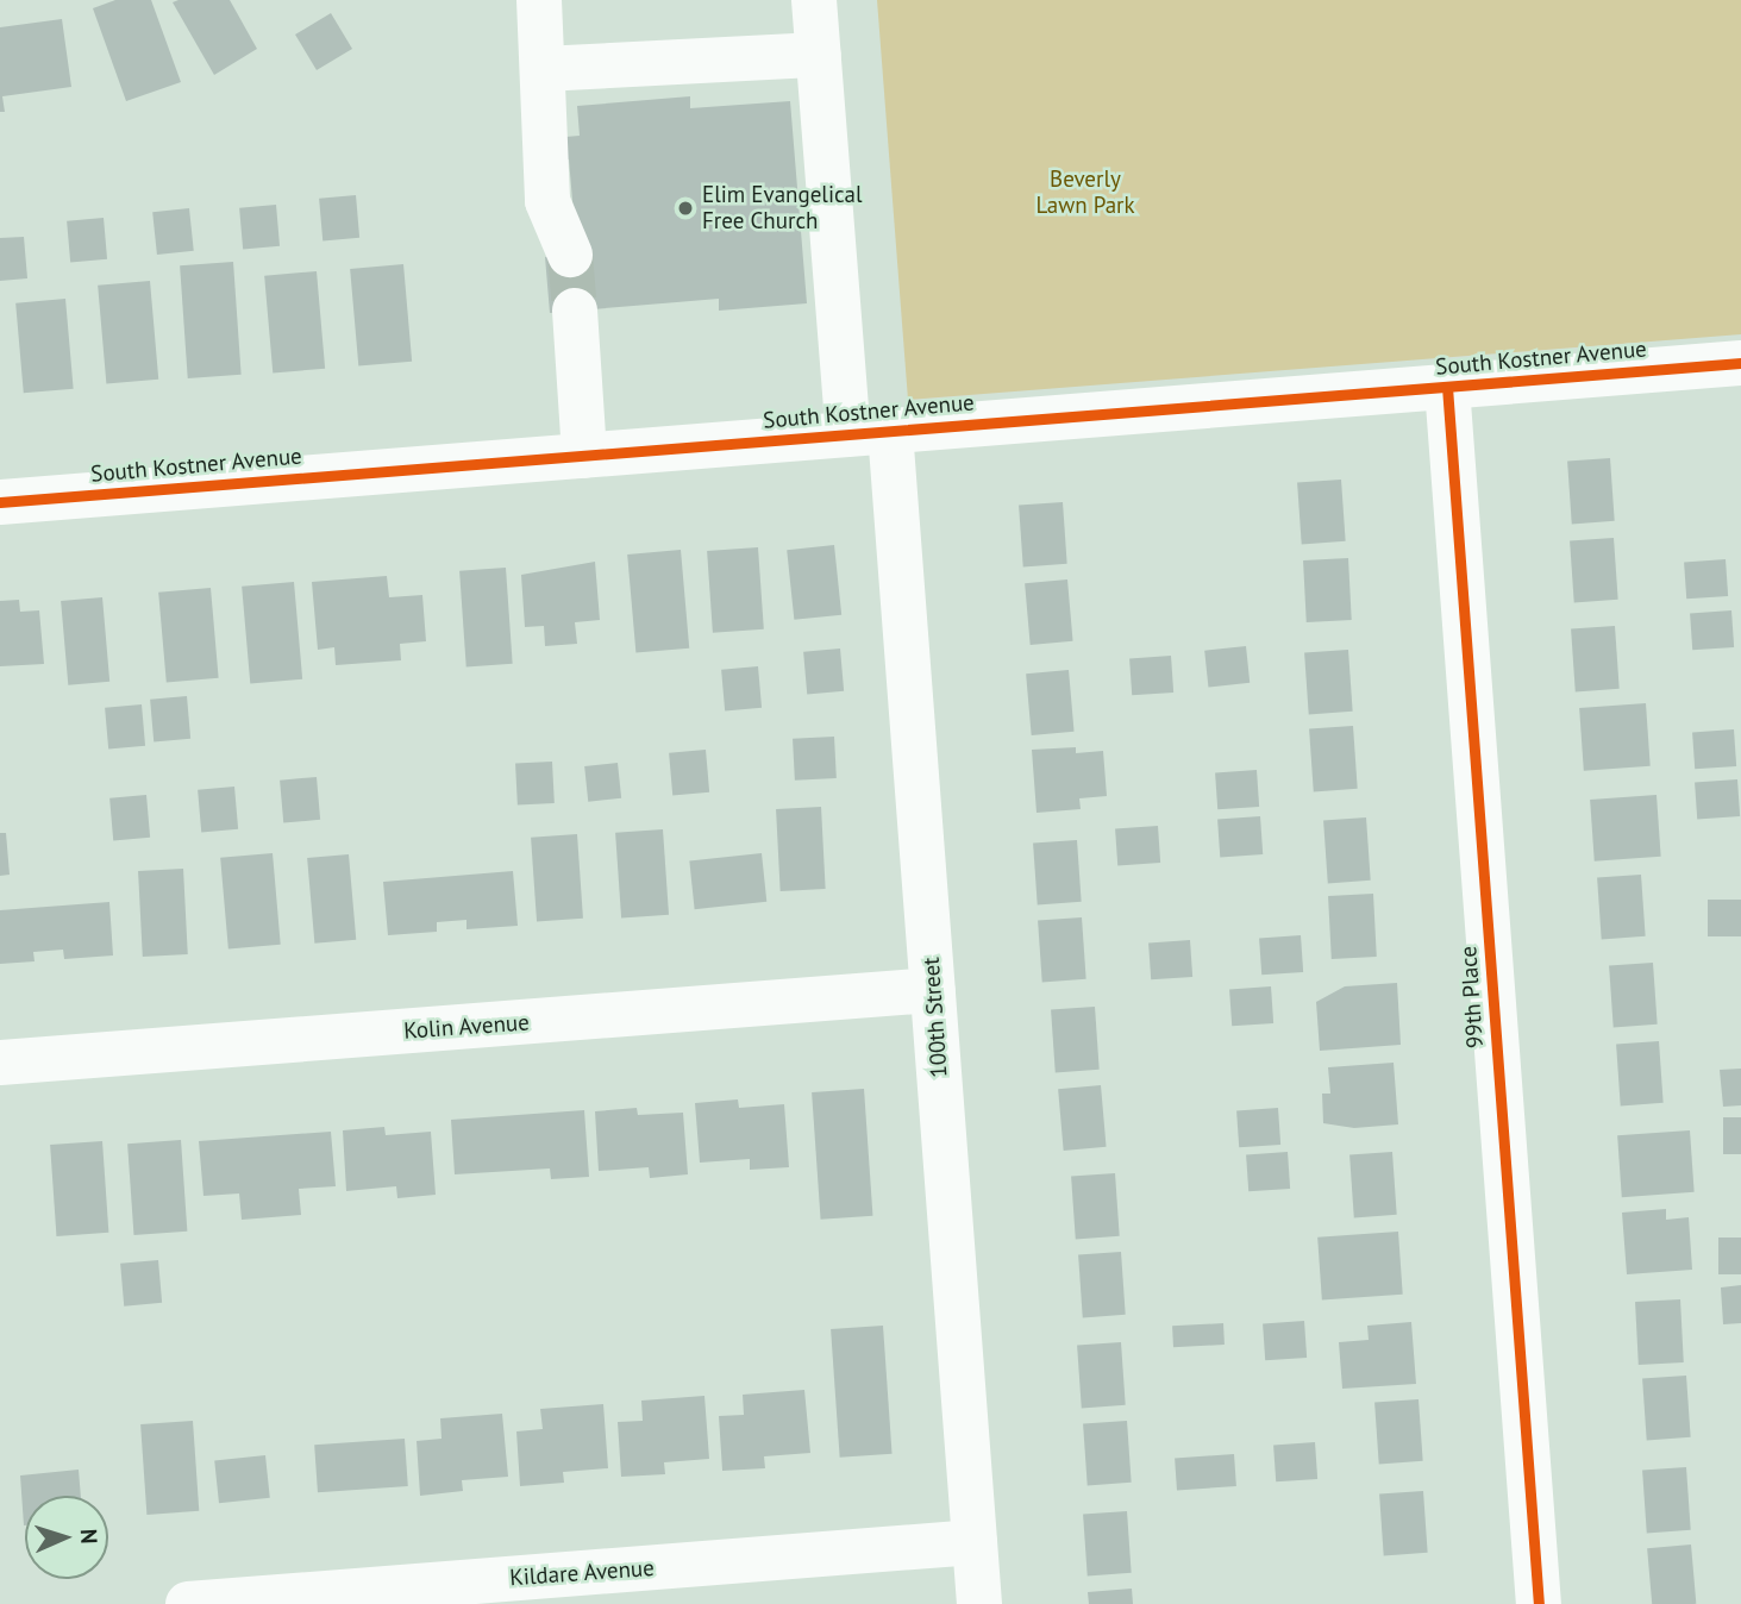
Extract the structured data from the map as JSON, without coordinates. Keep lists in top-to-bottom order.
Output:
{
  "streets": {
    "street": [
      "South Kostner Avenue",
      "99th Place",
      "100th Street",
      "Kolin Avenue",
      "Kildare Avenue"
    ]
  },
  "crossings": [
    ["South Kostner Avenue", "99th Place"],
    ["South Kostner Avenue", "100th Street"],
    ["100th Street", "Kolin Avenue"],
    ["100th Street", "Kildare Avenue"]
  ],
  "parks": ["Beverly Lawn Park"],
  "places": ["Elim Evangelical Free Church"],
  "north": "right"
}
